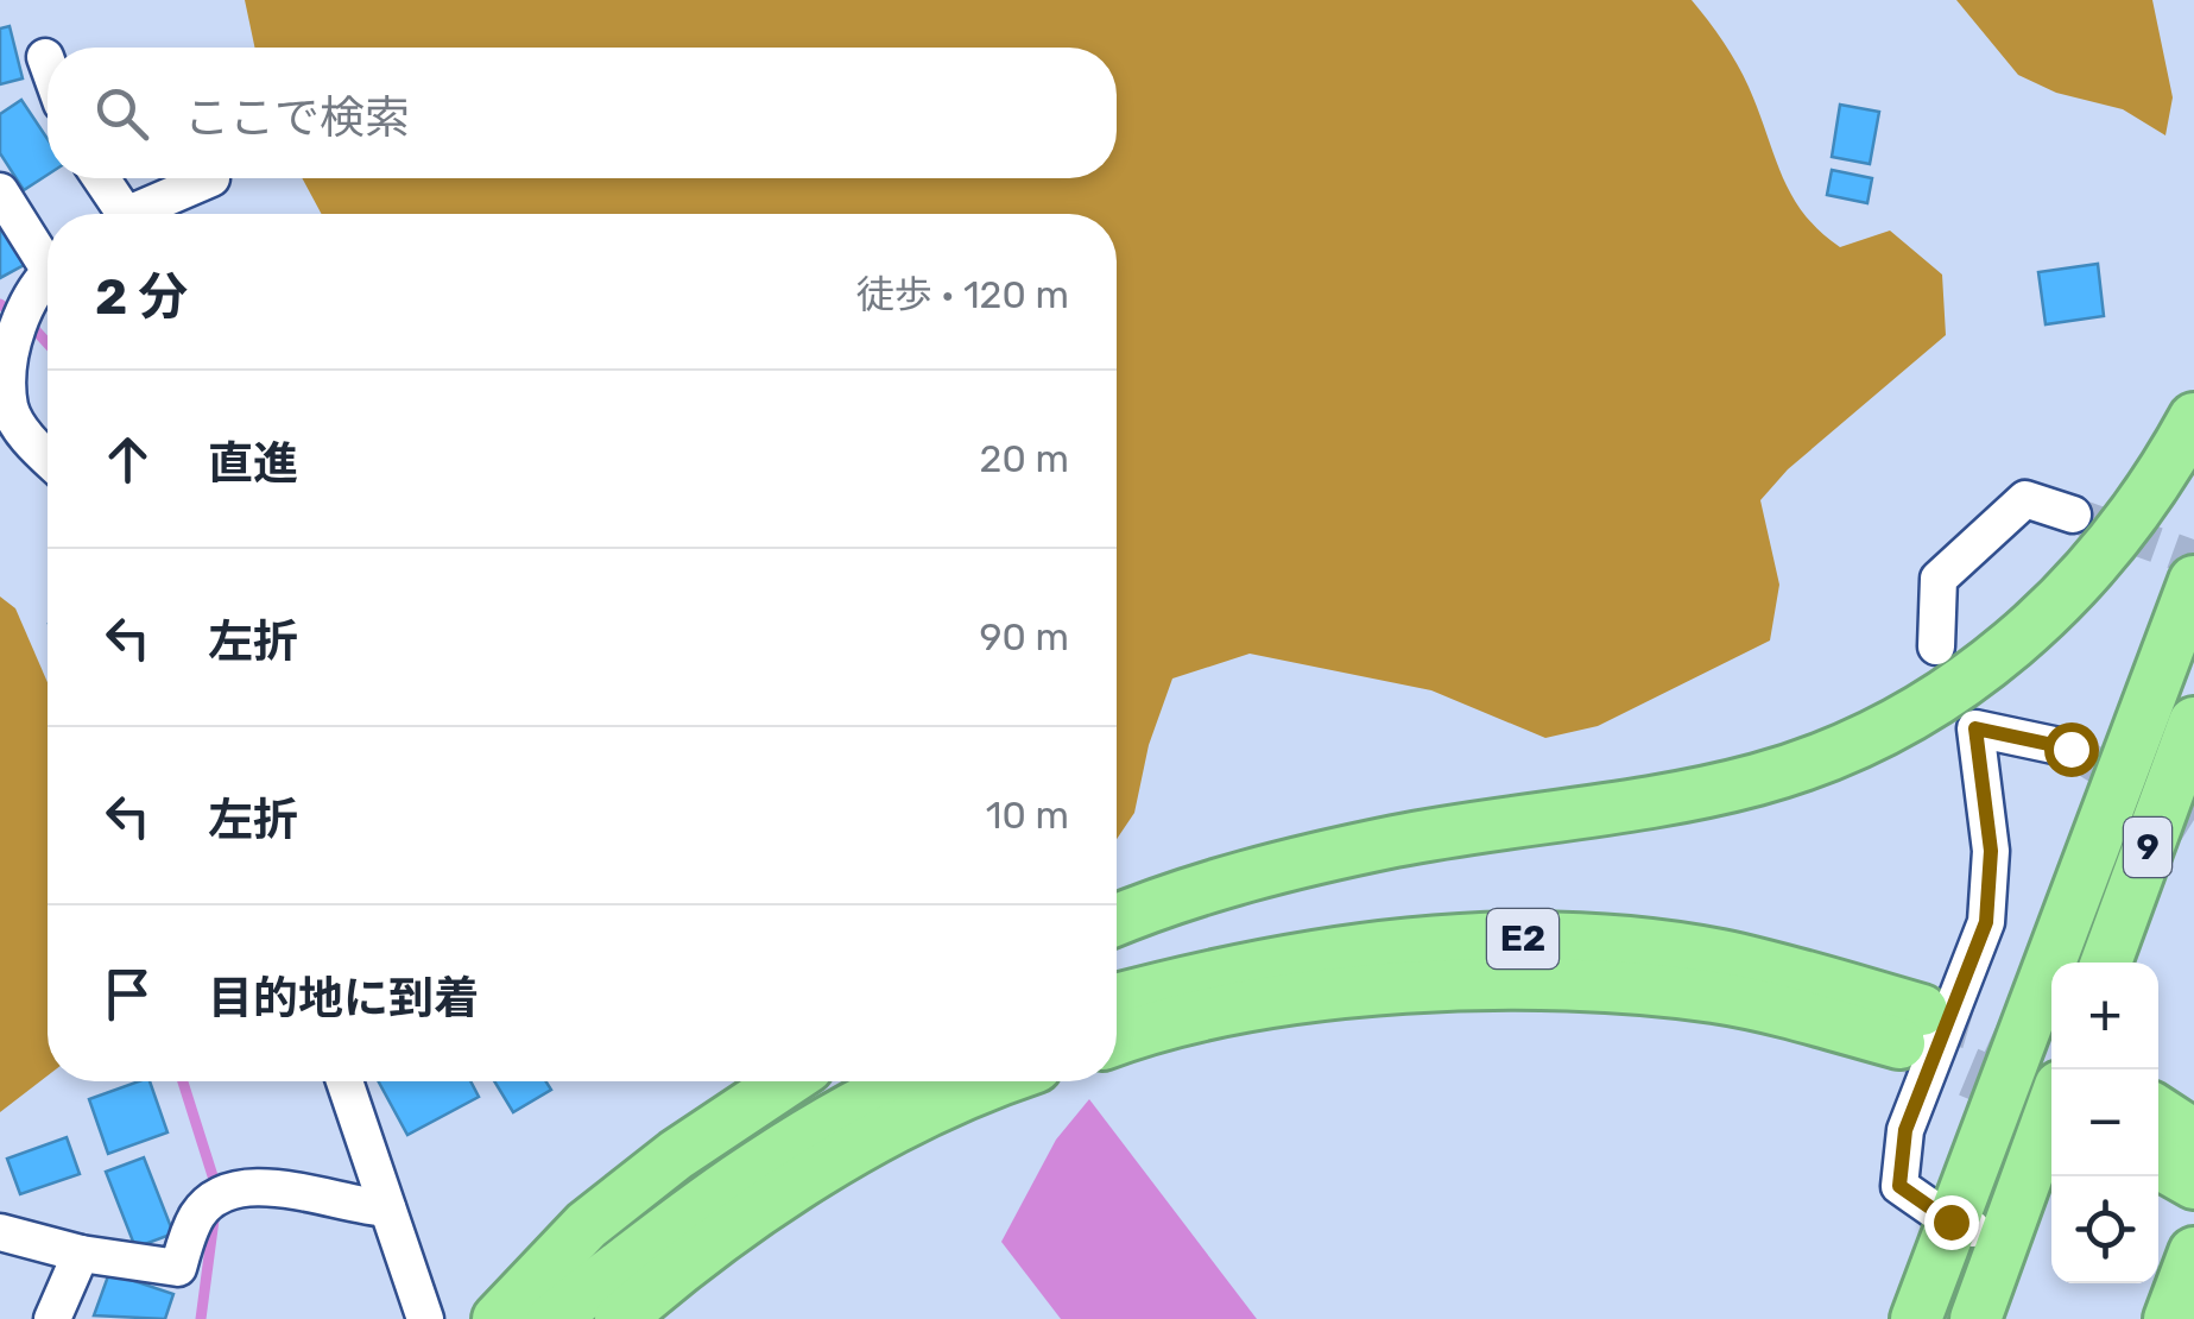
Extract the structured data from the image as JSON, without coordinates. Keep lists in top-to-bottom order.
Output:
{
  "streets": {
    "highway": ["9", "E2"]
  },
  "page": {
    "search": "ここで検索",
    "heading": ["2 分", "徒歩 · 120 m"],
    "list": [
      ["直進", "20 m"],
      ["左折", "90 m"],
      ["左折", "10 m"],
      "目的地に到着"
    ],
    "map_buttons": ["+", "−"]
  }
}
